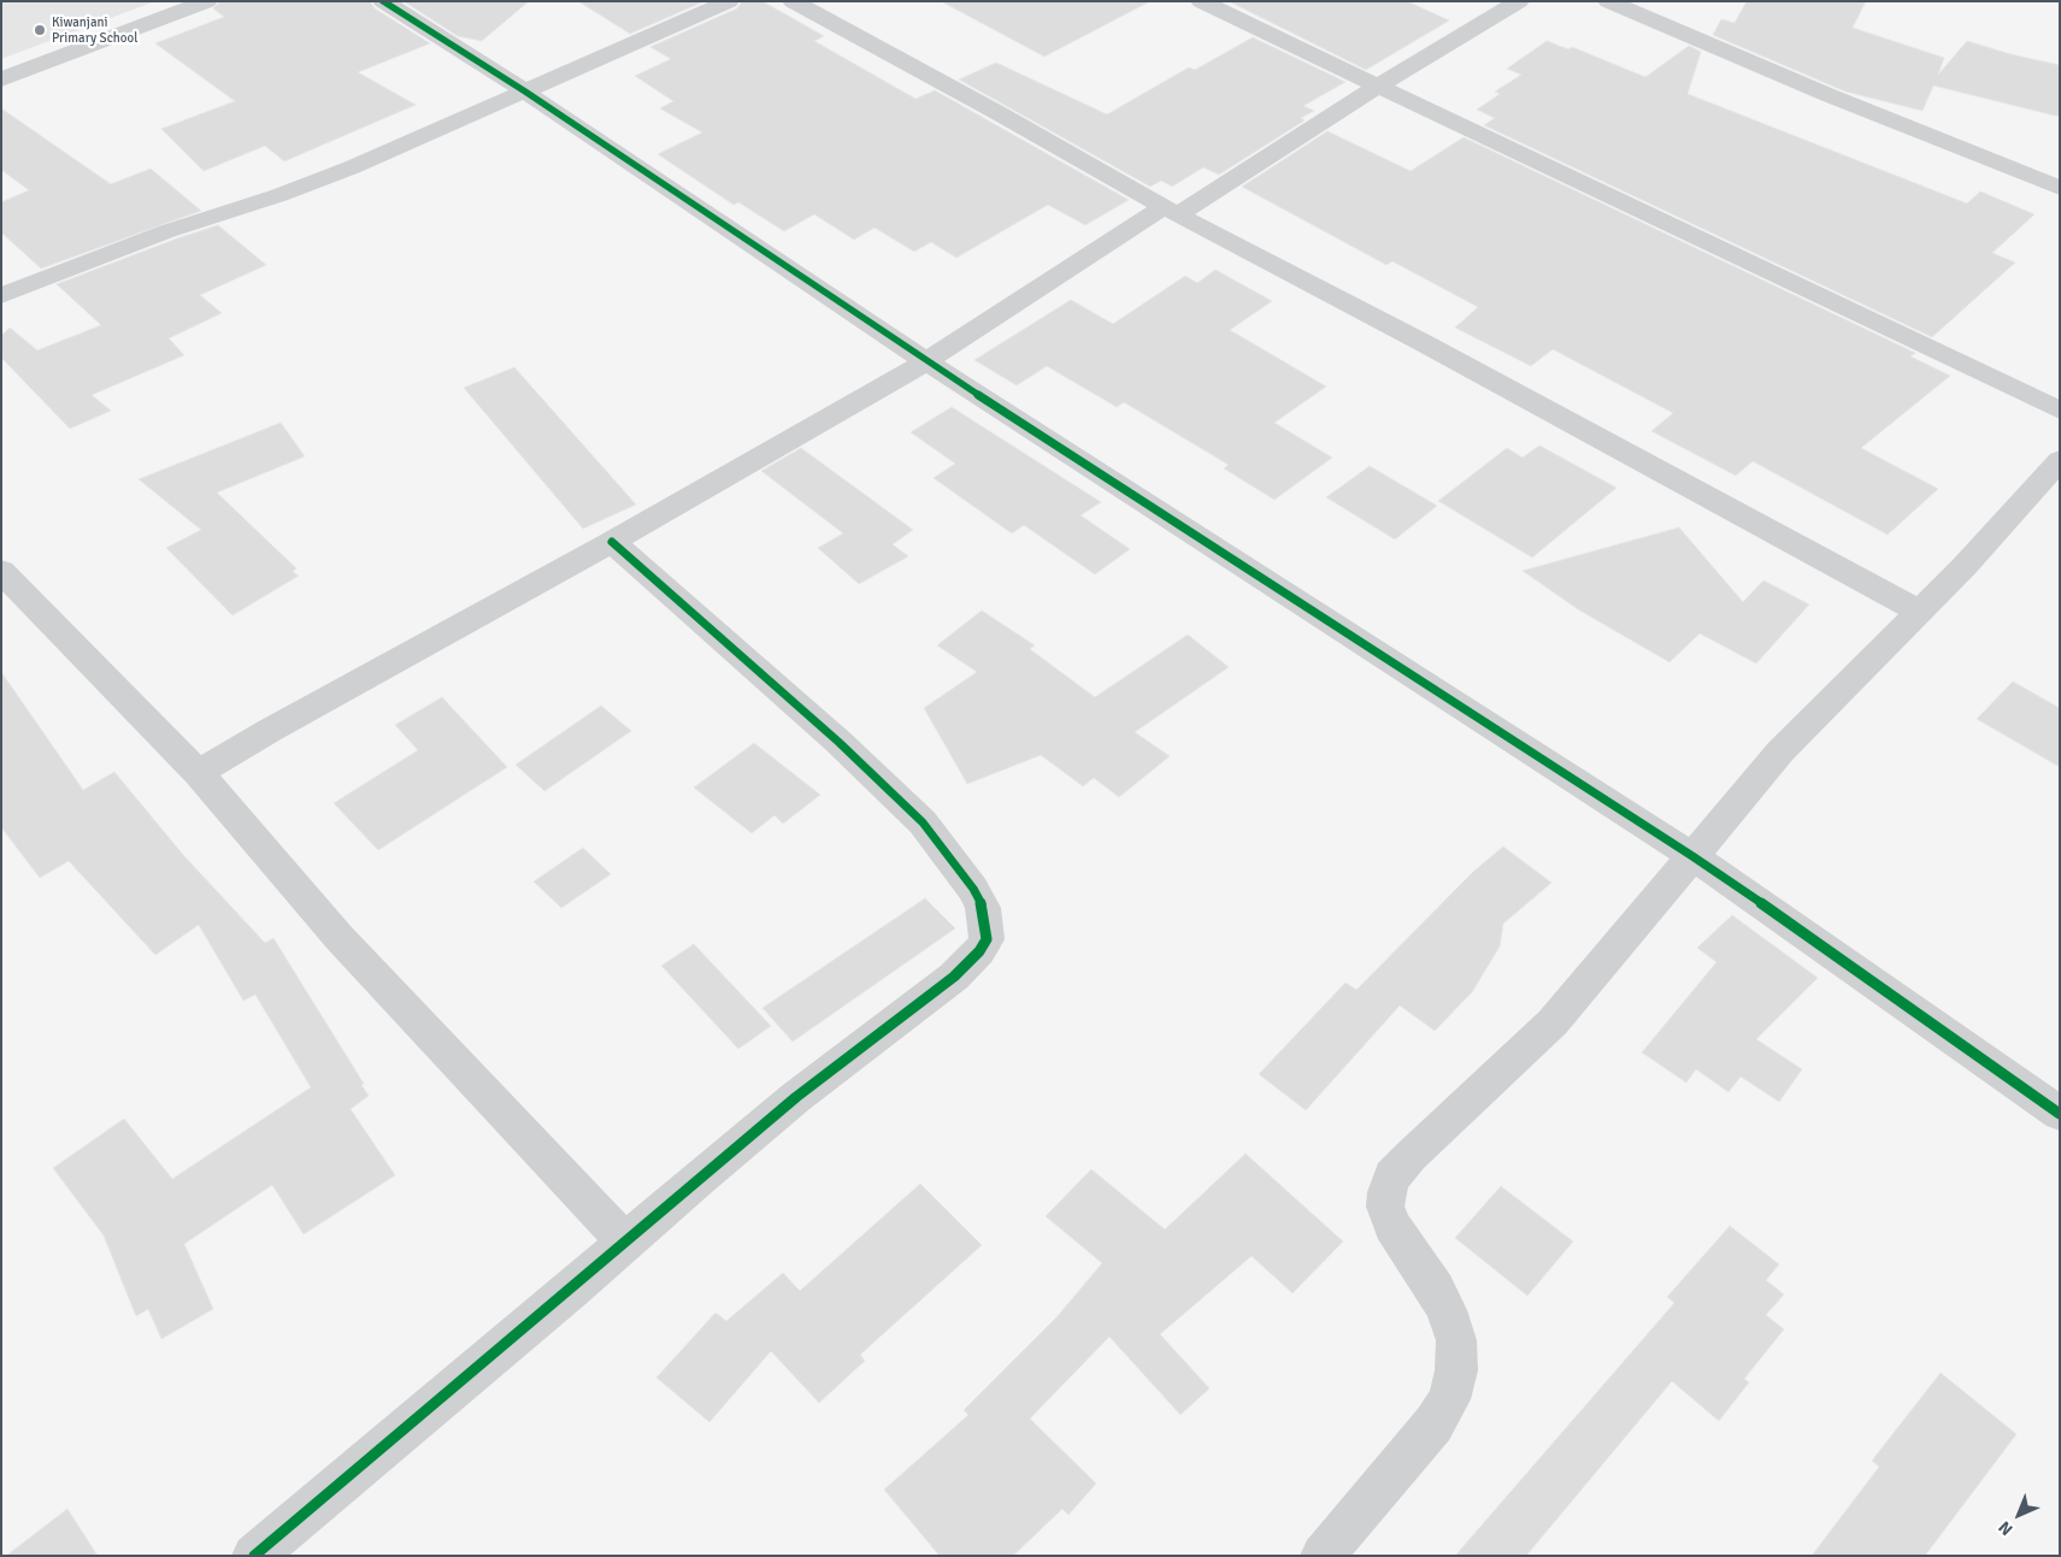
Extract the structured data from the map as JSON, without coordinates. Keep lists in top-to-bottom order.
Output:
{
  "places": ["Kiwanjani Primary School"],
  "north": "bottom left"
}
